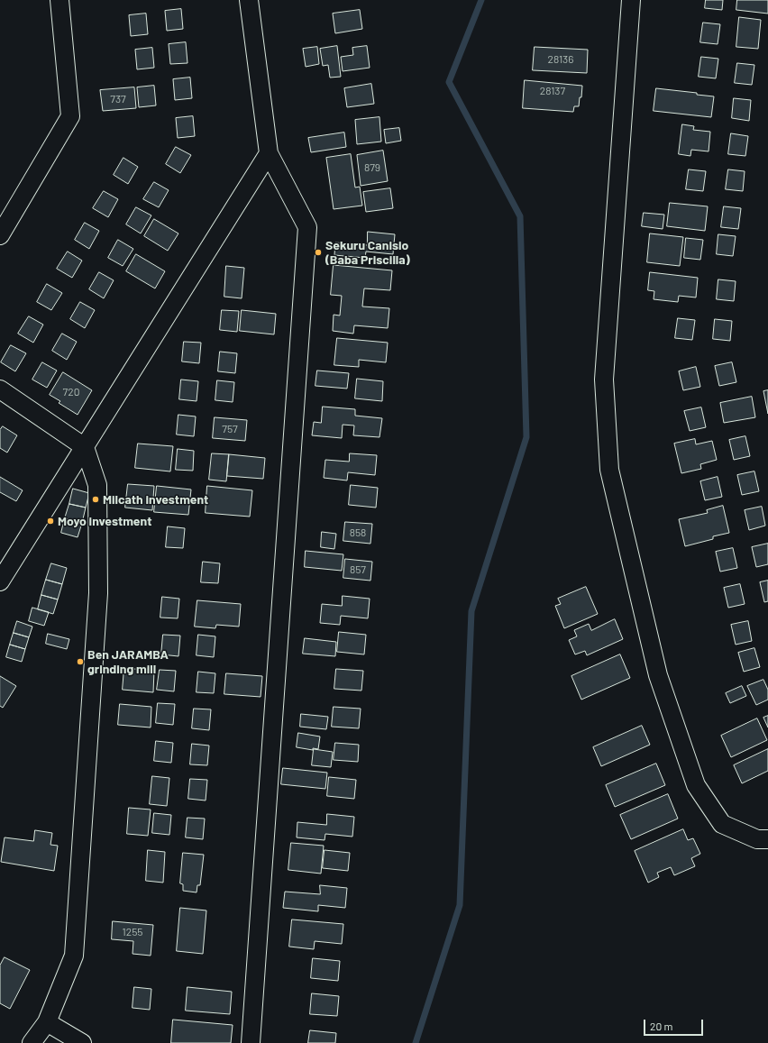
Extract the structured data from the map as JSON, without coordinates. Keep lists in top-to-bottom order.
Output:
{
  "places": [
    "Sekuru Canisio (Baba Priscilla)",
    "Milcath investment",
    "Moyo investment",
    "Ben JARAMBA grinding mill"
  ],
  "house_numbers": [
    "28136",
    "28137",
    "737",
    "879",
    "720",
    "757",
    "858",
    "857",
    "1255"
  ],
  "scale_bar": "20 m"
}
